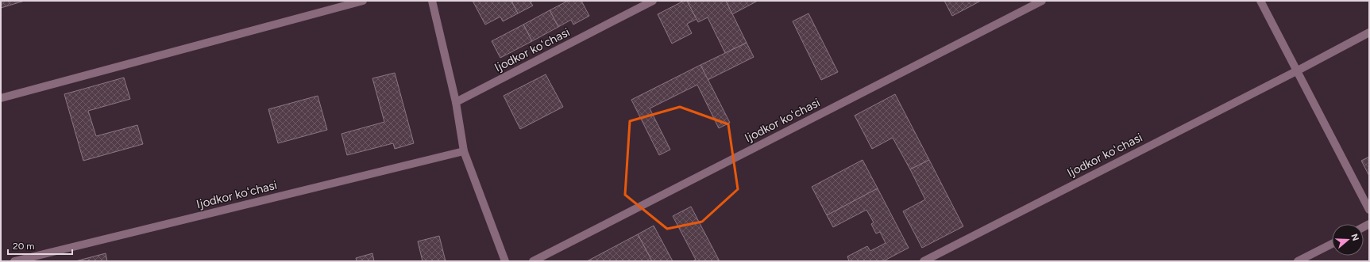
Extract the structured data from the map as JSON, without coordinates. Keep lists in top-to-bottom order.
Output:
{
  "streets": {
    "street": ["Ijodkor koʻchasi"]
  },
  "scale_bar": "20 m",
  "north": "right"
}
